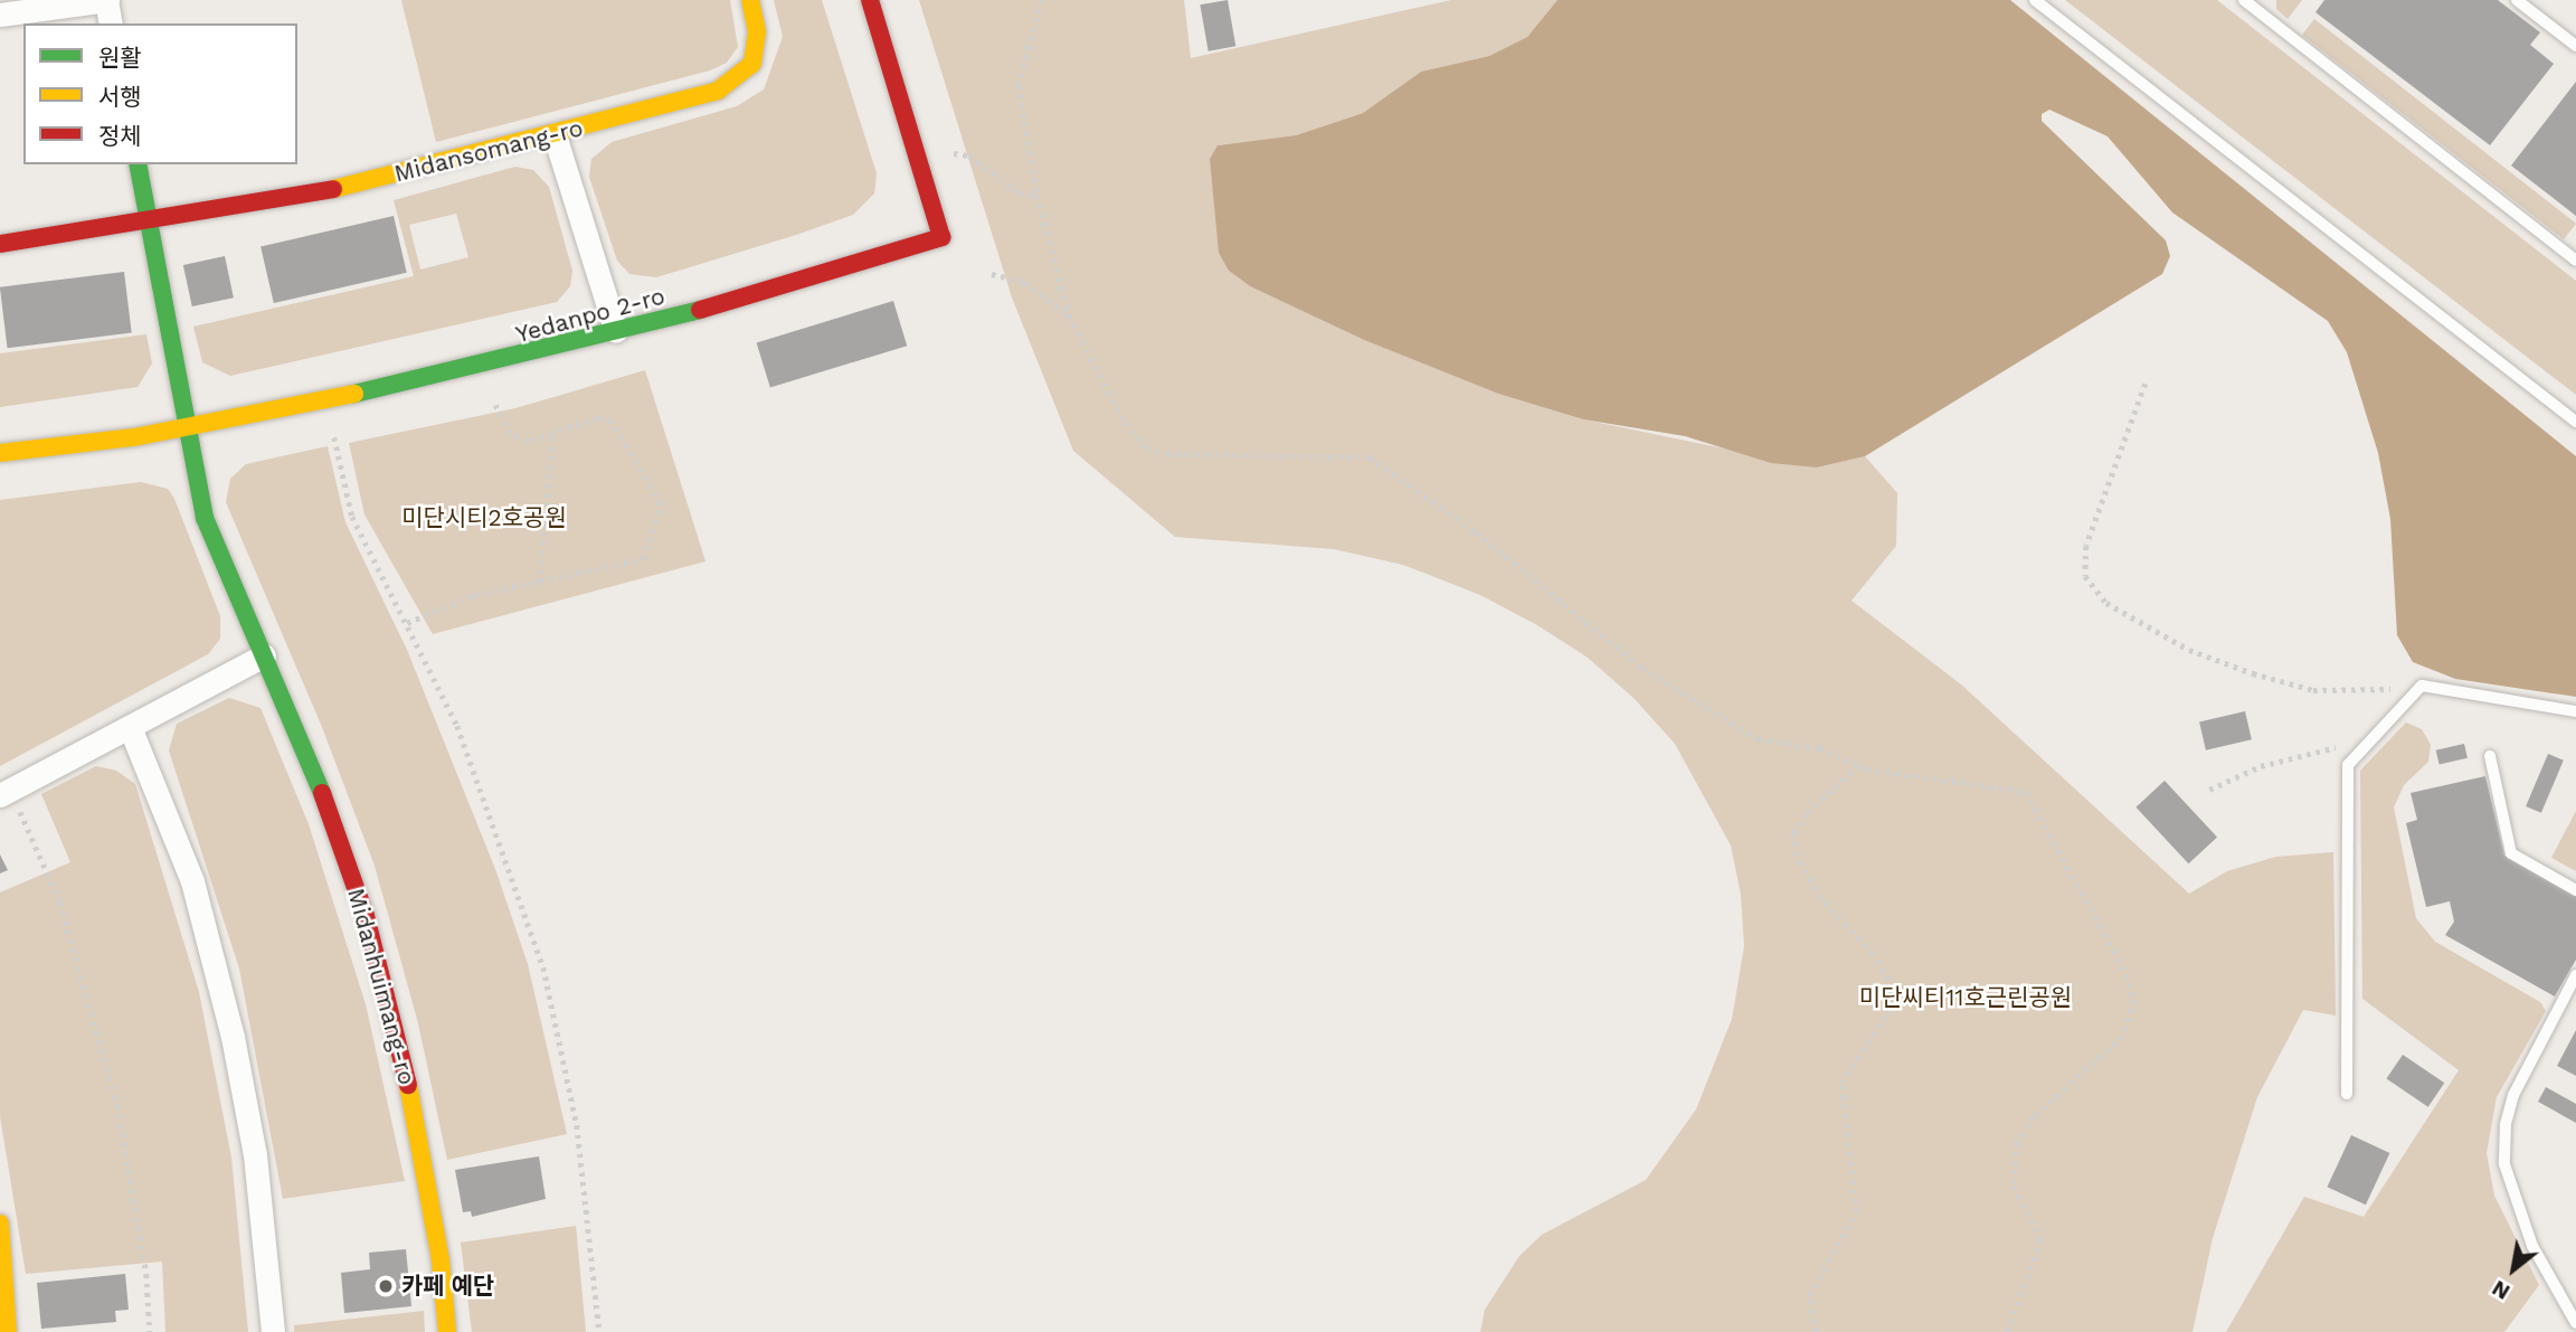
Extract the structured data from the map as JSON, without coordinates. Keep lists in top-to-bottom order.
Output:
{
  "streets": {
    "street": ["Midansomang-ro", "Yedanpo 2-ro", "Midanhuimang-ro"]
  },
  "crossings": [
    ["Yedanpo 2-ro", "Midanhuimang-ro"]
  ],
  "parks": ["미단시티2호공원", "미단씨티11호근린공원"],
  "places": ["카페 예단"],
  "legend": ["원활", "서행", "정체"],
  "north": "bottom left"
}
